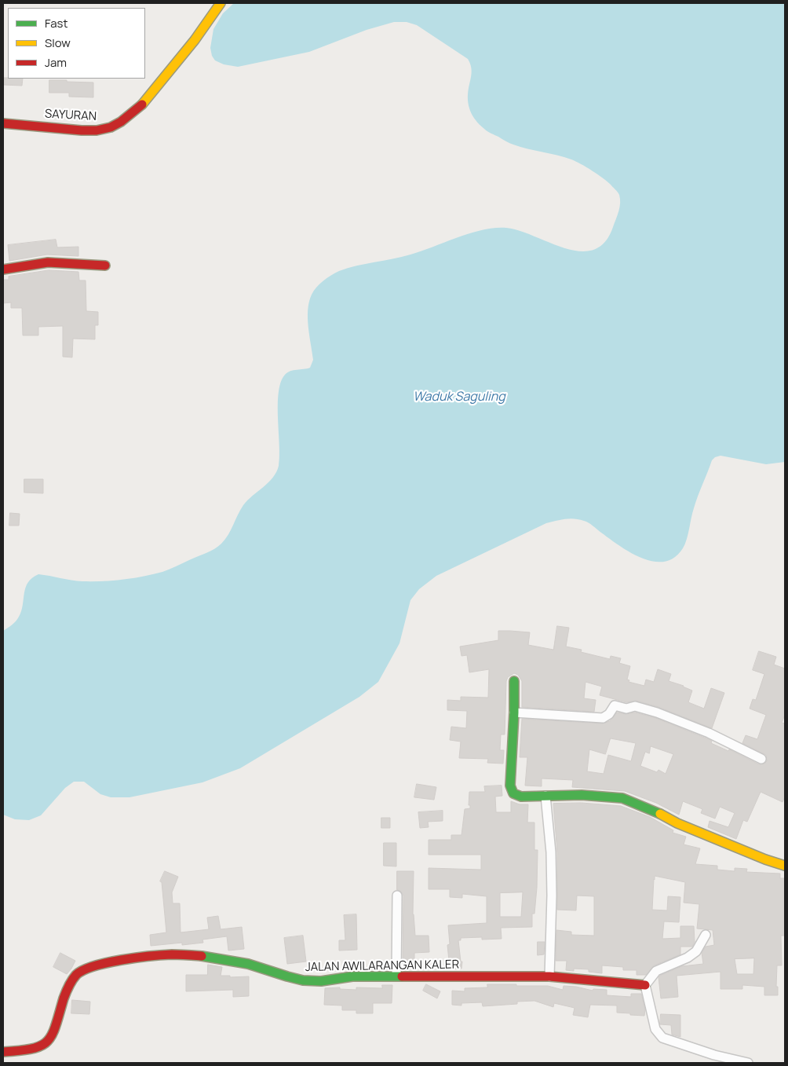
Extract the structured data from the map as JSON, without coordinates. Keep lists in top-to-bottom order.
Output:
{
  "streets": {
    "street": ["SAYURAN", "JALAN AWILARANGAN KALER"]
  },
  "water": ["Waduk Saguling"],
  "legend": ["Fast", "Slow", "Jam"]
}
